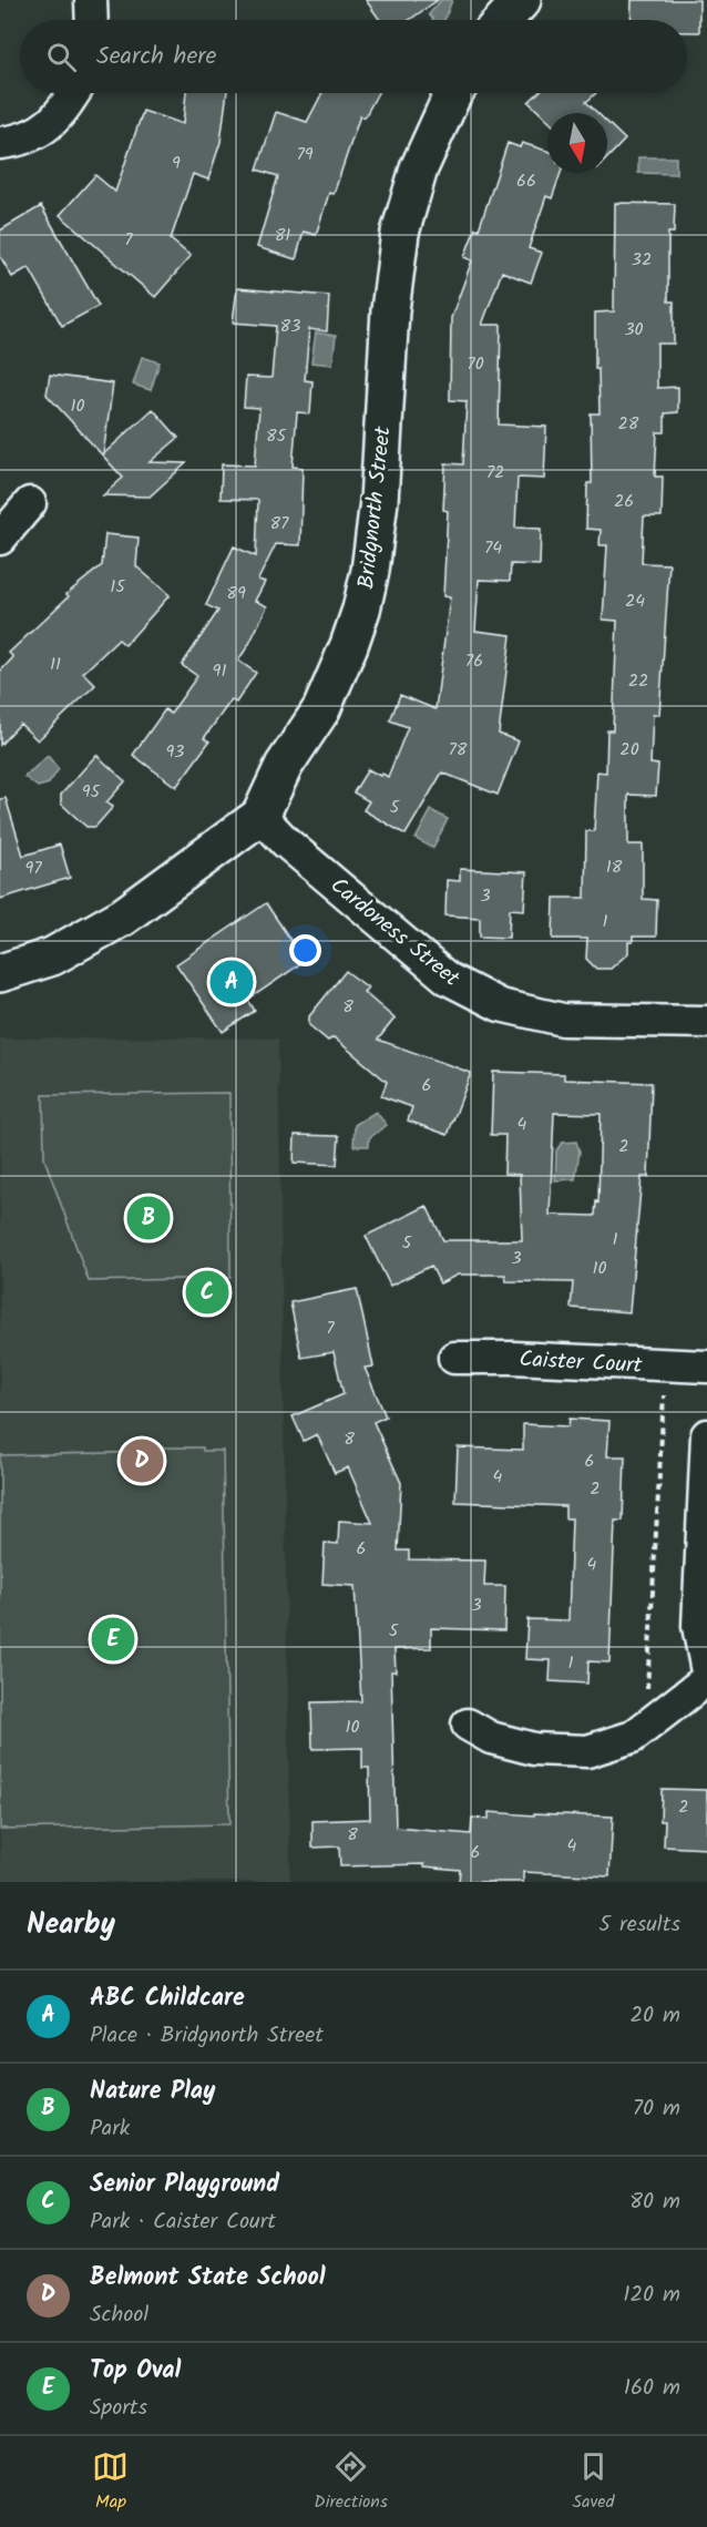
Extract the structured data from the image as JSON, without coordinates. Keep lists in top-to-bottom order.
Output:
{
  "streets": {
    "street": ["Bridgnorth Street", "Cardoness Street", "Caister Court"]
  },
  "crossings": [
    ["Bridgnorth Street", "Cardoness Street"]
  ],
  "house_numbers": [
    "79",
    "9",
    "66",
    "81",
    "7",
    "32",
    "83",
    "30",
    "70",
    "10",
    "28",
    "85",
    "72",
    "26",
    "87",
    "74",
    "15",
    "89",
    "24",
    "76",
    "11",
    "91",
    "22",
    "78",
    "20",
    "93",
    "95",
    "5",
    "18",
    "97",
    "3",
    "1",
    "8",
    "6",
    "4",
    "2",
    "1",
    "5",
    "3",
    "10",
    "7",
    "8",
    "6",
    "4",
    "2",
    "6",
    "4",
    "3",
    "5",
    "1",
    "10",
    "2",
    "8",
    "4",
    "6"
  ],
  "north": "bottom",
  "page": {
    "search": "Search here",
    "pins": [
      "A",
      "B",
      "C",
      "D",
      "E"
    ],
    "heading": ["Nearby", "5 results"],
    "list": [
      {
        "mark": "A",
        "name": "ABC Childcare",
        "note": "Place · Bridgnorth Street",
        "value": "20 m"
      },
      {
        "mark": "B",
        "name": "Nature Play",
        "note": "Park",
        "value": "70 m"
      },
      {
        "mark": "C",
        "name": "Senior Playground",
        "note": "Park · Caister Court",
        "value": "80 m"
      },
      {
        "mark": "D",
        "name": "Belmont State School",
        "note": "School",
        "value": "120 m"
      },
      {
        "mark": "E",
        "name": "Top Oval",
        "note": "Sports",
        "value": "160 m"
      }
    ],
    "nav": ["Map", "Directions", "Saved"]
  }
}
